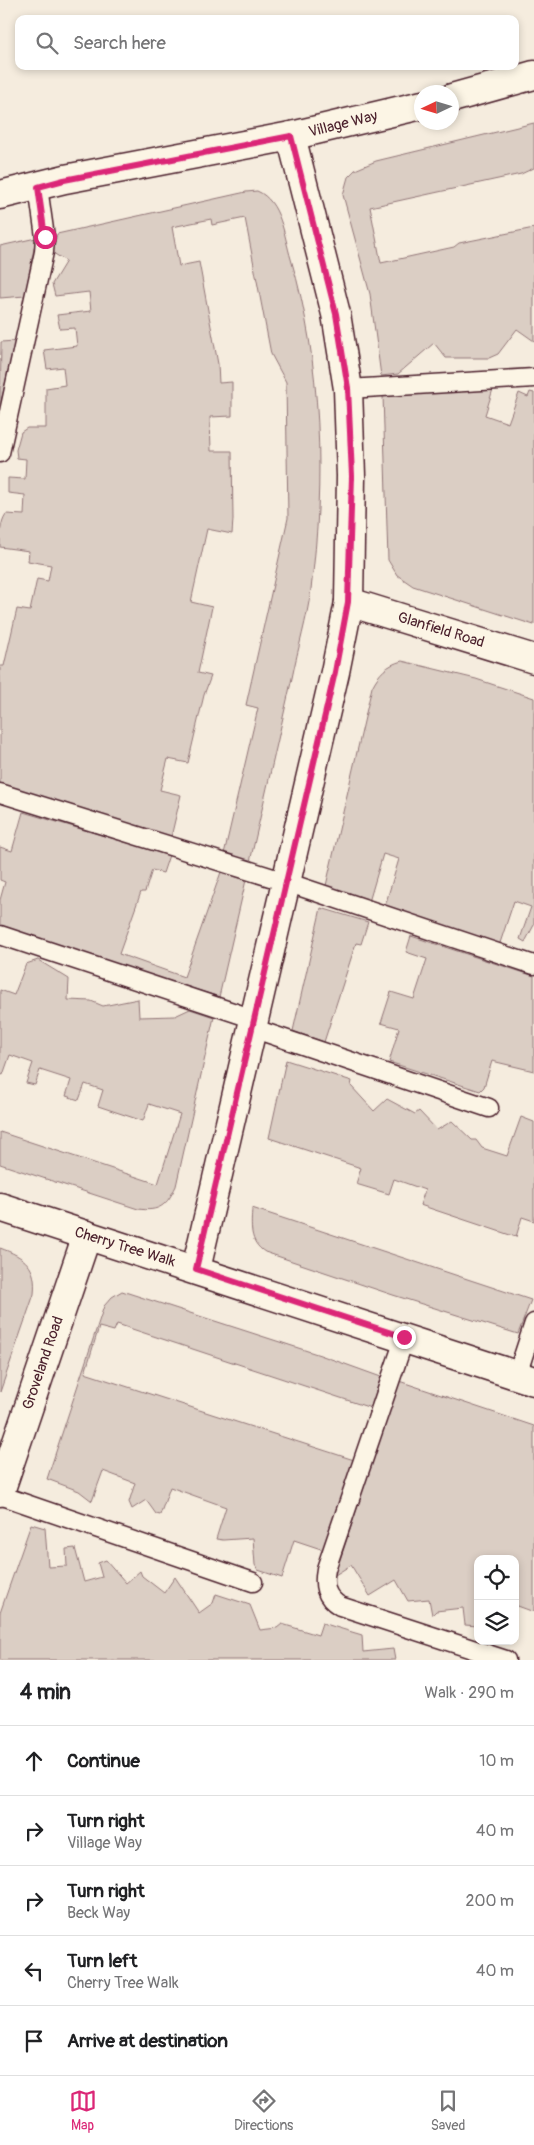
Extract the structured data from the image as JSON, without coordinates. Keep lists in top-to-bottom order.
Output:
{
  "streets": {
    "street": [
      "Village Way",
      "Glanfield Road",
      "Cherry Tree Walk",
      "Groveland Road"
    ]
  },
  "crossings": [
    ["Cherry Tree Walk", "Groveland Road"]
  ],
  "north": "left",
  "page": {
    "search": "Search here",
    "heading": ["4 min", "Walk · 290 m"],
    "list": [
      ["Continue", "10 m"],
      ["Turn right", "Village Way", "40 m"],
      ["Turn right", "Beck Way", "200 m"],
      ["Turn left", "Cherry Tree Walk", "40 m"],
      "Arrive at destination"
    ],
    "nav": ["Map", "Directions", "Saved"]
  }
}
